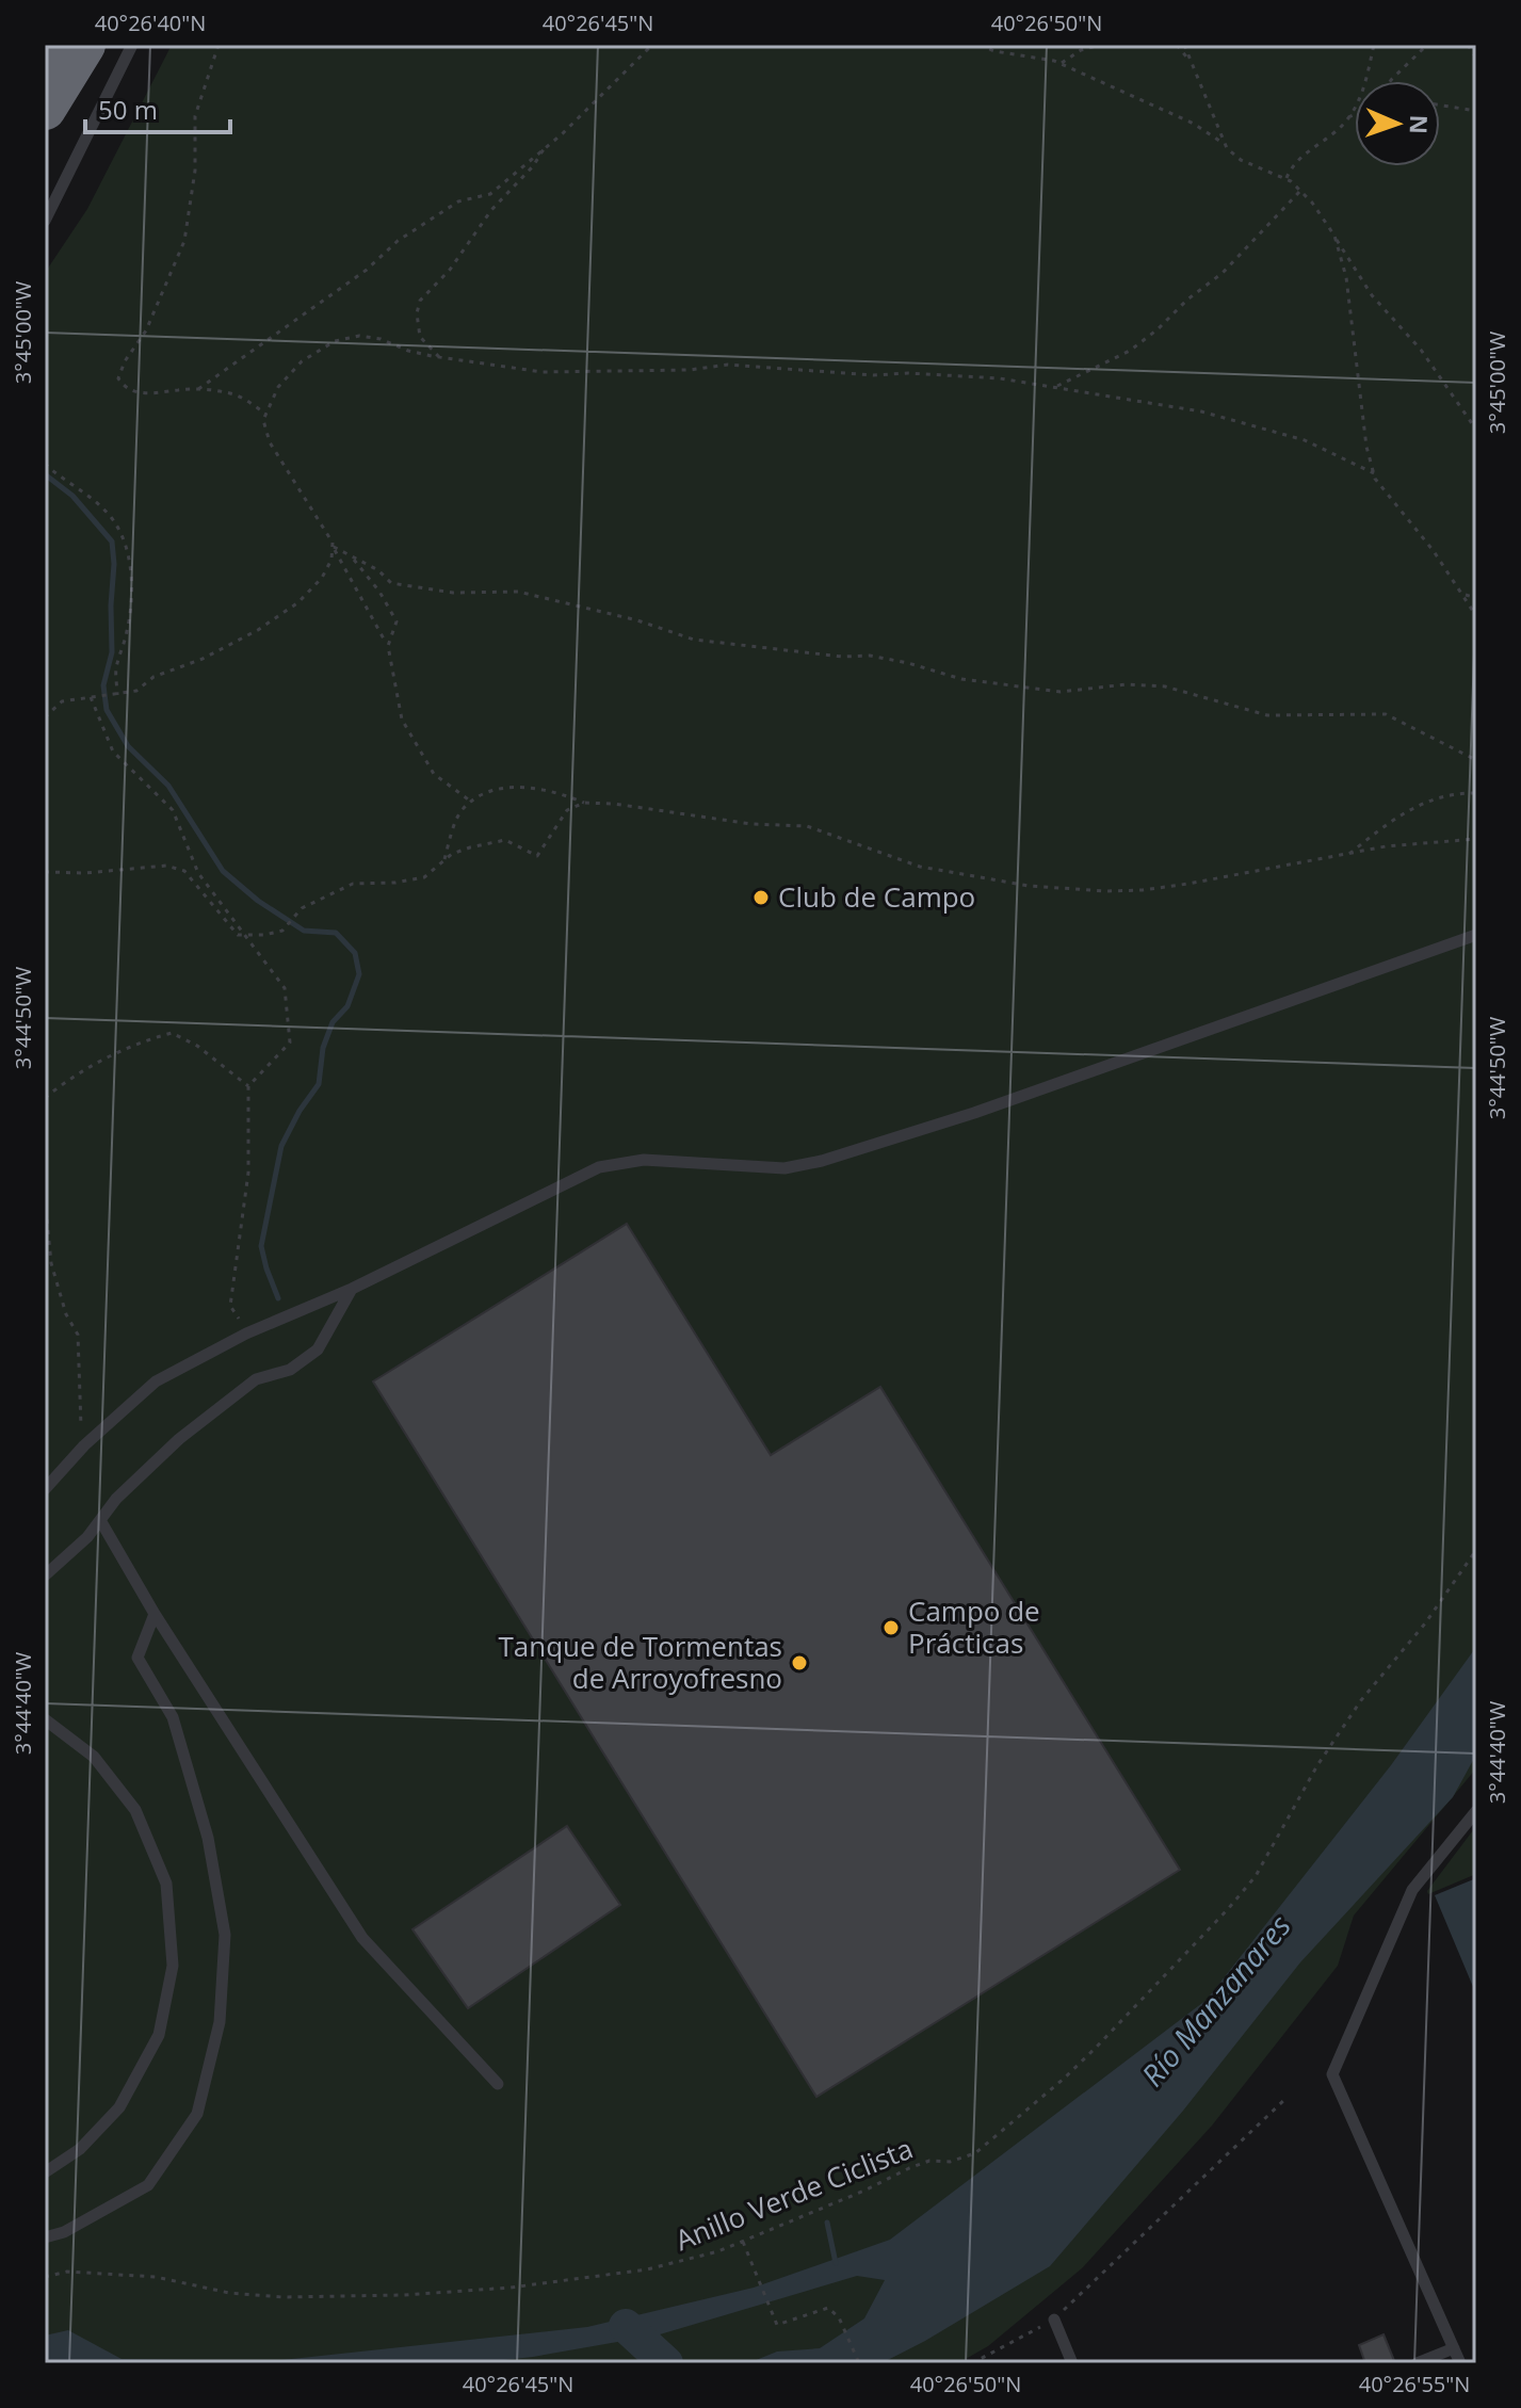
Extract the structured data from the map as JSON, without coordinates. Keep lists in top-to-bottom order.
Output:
{
  "streets": {
    "path": ["Anillo Verde Ciclista"]
  },
  "water": ["Río Manzanares"],
  "places": ["Club de Campo", "Campo de Prácticas", "Tanque de Tormentas de Arroyofresno"],
  "scale_bar": "50 m",
  "north": "right",
  "coordinates": [
    "40°26'40\"N",
    "40°26'45\"N",
    "40°26'50\"N",
    "3°45'00\"W",
    "3°44'50\"W",
    "3°44'40\"W",
    "40°26'55\"N"
  ]
}
